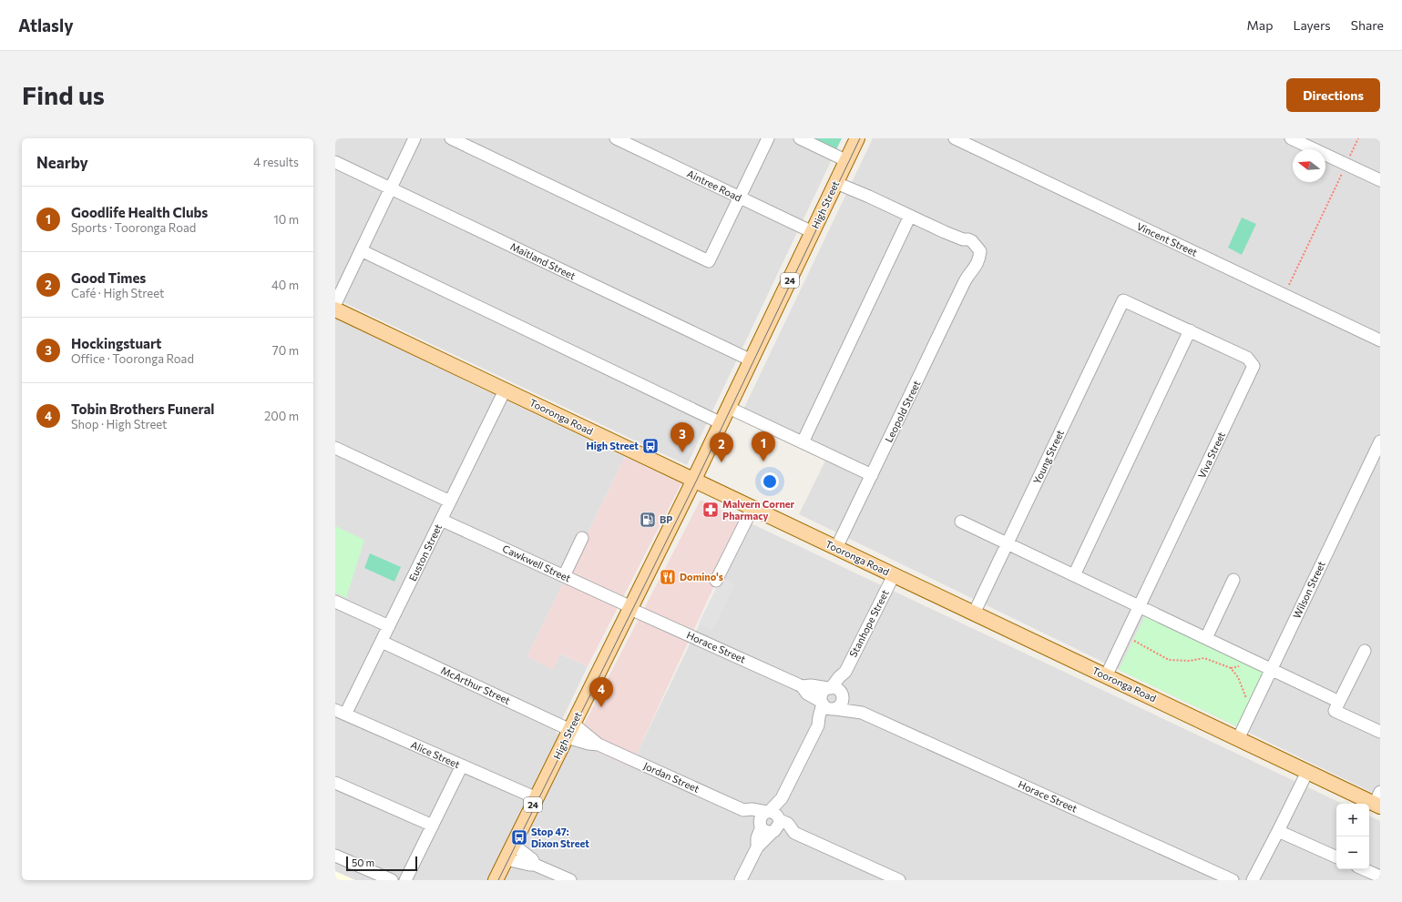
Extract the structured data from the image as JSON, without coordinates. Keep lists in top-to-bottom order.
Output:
{
  "streets": {
    "main road": ["High Street", "24", "Tooronga Road"],
    "street": [
      "Aintree Road",
      "Vincent Street",
      "Maitland Street",
      "Leopold Street",
      "Viva Street",
      "Young Street",
      "Euston Street",
      "Cawkwell Street",
      "Wilson Street",
      "Stanhope Street",
      "Horace Street",
      "McArthur Street",
      "Alice Street",
      "Jordan Street"
    ]
  },
  "crossings": [
    ["Aintree Road", "High Street"],
    ["High Street", "Maitland Street"],
    ["High Street", "Leopold Street"],
    ["High Street", "Tooronga Road"],
    ["High Street", "Cawkwell Street"],
    ["High Street", "Horace Street"],
    ["High Street", "McArthur Street"],
    ["High Street", "Alice Street"],
    ["High Street", "Jordan Street"],
    ["Leopold Street", "Tooronga Road"],
    ["Tooronga Road", "Viva Street"],
    ["Tooronga Road", "Young Street"],
    ["Tooronga Road", "Euston Street"],
    ["Tooronga Road", "Wilson Street"],
    ["Tooronga Road", "Stanhope Street"],
    ["Viva Street", "Young Street"],
    ["Euston Street", "Cawkwell Street"],
    ["Euston Street", "McArthur Street"],
    ["Euston Street", "Alice Street"],
    ["Cawkwell Street", "Horace Street"],
    ["Stanhope Street", "Horace Street"],
    ["McArthur Street", "Jordan Street"]
  ],
  "places": {
    "bus stop": ["High Street", "Stop 47: Dixon Street"],
    "pharmacy": ["Malvern Corner Pharmacy"],
    "fuel station": ["BP"],
    "restaurant": ["Domino's"]
  },
  "scale_bar": "50 m",
  "north": "left",
  "page": {
    "header": "Atlasly",
    "nav": ["Map", "Layers", "Share"],
    "buttons": "Directions",
    "title": "Find us",
    "heading": ["Nearby", "4 results"],
    "list": [
      {
        "mark": "1",
        "name": "Goodlife Health Clubs",
        "note": "Sports · Tooronga Road",
        "value": "10 m"
      },
      {
        "mark": "2",
        "name": "Good Times",
        "note": "Café · High Street",
        "value": "40 m"
      },
      {
        "mark": "3",
        "name": "Hockingstuart",
        "note": "Office · Tooronga Road",
        "value": "70 m"
      },
      {
        "mark": "4",
        "name": "Tobin Brothers Funeral",
        "note": "Shop · High Street",
        "value": "200 m"
      }
    ],
    "pins": [
      "3",
      "1",
      "2",
      "4"
    ],
    "map_buttons": ["+", "−"],
    "scale": "50 m"
  }
}
